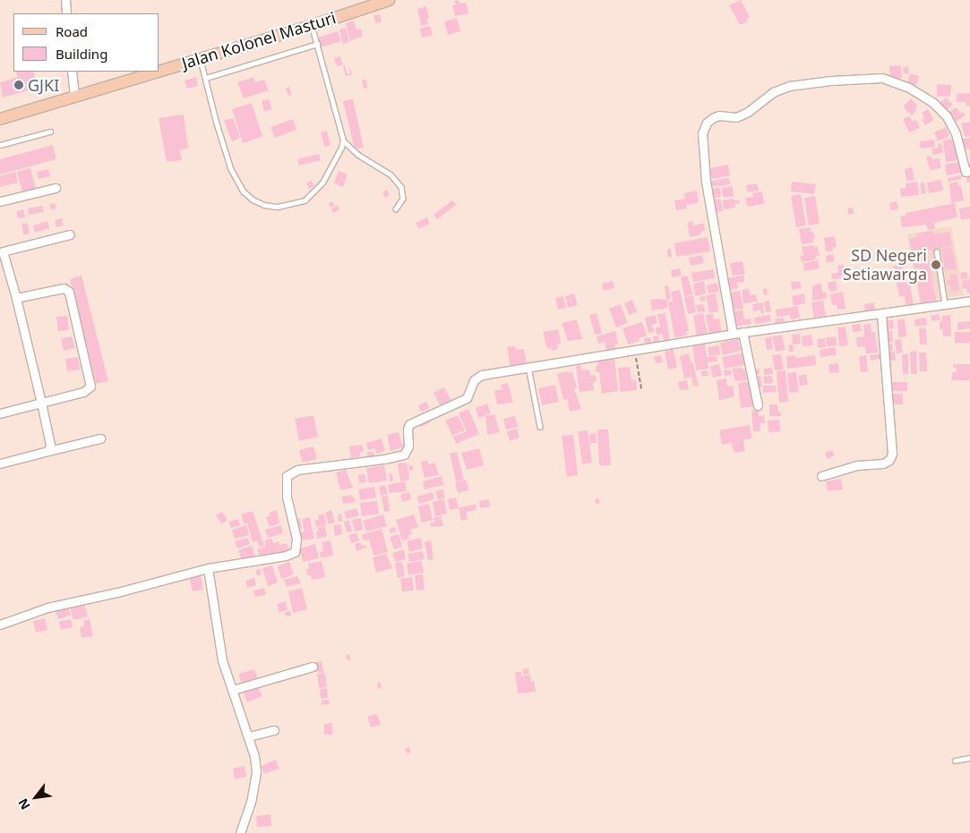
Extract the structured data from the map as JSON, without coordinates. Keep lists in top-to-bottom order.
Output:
{
  "streets": {
    "main road": ["Jalan Kolonel Masturi"]
  },
  "places": ["GJKI", "SD Negeri Setiawarga"],
  "legend": ["Road", "Building"],
  "north": "bottom left"
}
